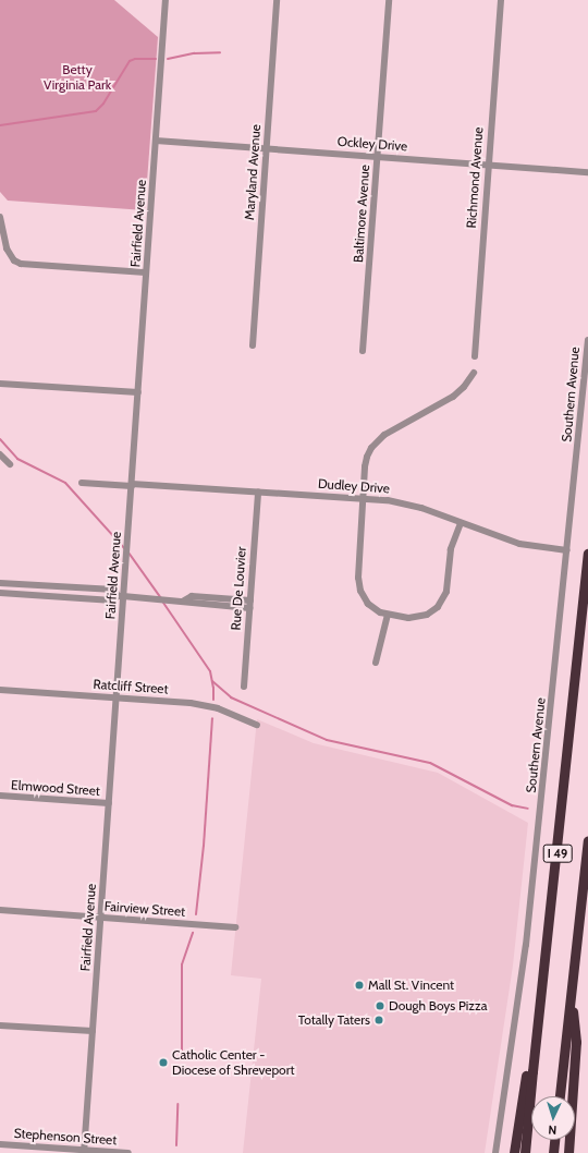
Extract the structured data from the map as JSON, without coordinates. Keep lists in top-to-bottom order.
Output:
{
  "streets": {
    "highway": ["I 49"],
    "street": [
      "Ockley Drive",
      "Maryland Avenue",
      "Richmond Avenue",
      "Baltimore Avenue",
      "Fairfield Avenue",
      "Southern Avenue",
      "Dudley Drive",
      "Rue De Louvier",
      "Ratcliff Street",
      "Elmwood Street",
      "Fairview Street",
      "Stephenson Street"
    ]
  },
  "crossings": [
    ["Ockley Drive", "Maryland Avenue"],
    ["Ockley Drive", "Richmond Avenue"],
    ["Ockley Drive", "Baltimore Avenue"],
    ["Ockley Drive", "Fairfield Avenue"],
    ["Fairfield Avenue", "Dudley Drive"],
    ["Fairfield Avenue", "Ratcliff Street"],
    ["Fairfield Avenue", "Elmwood Street"],
    ["Fairfield Avenue", "Fairview Street"],
    ["Fairfield Avenue", "Stephenson Street"],
    ["Southern Avenue", "Dudley Drive"],
    ["Dudley Drive", "Rue De Louvier"]
  ],
  "parks": ["Betty Virginia Park"],
  "places": [
    "Mall St. Vincent",
    "Dough Boys Pizza",
    "Totally Taters",
    "Catholic Center - Diocese of Shreveport"
  ],
  "north": "bottom"
}
